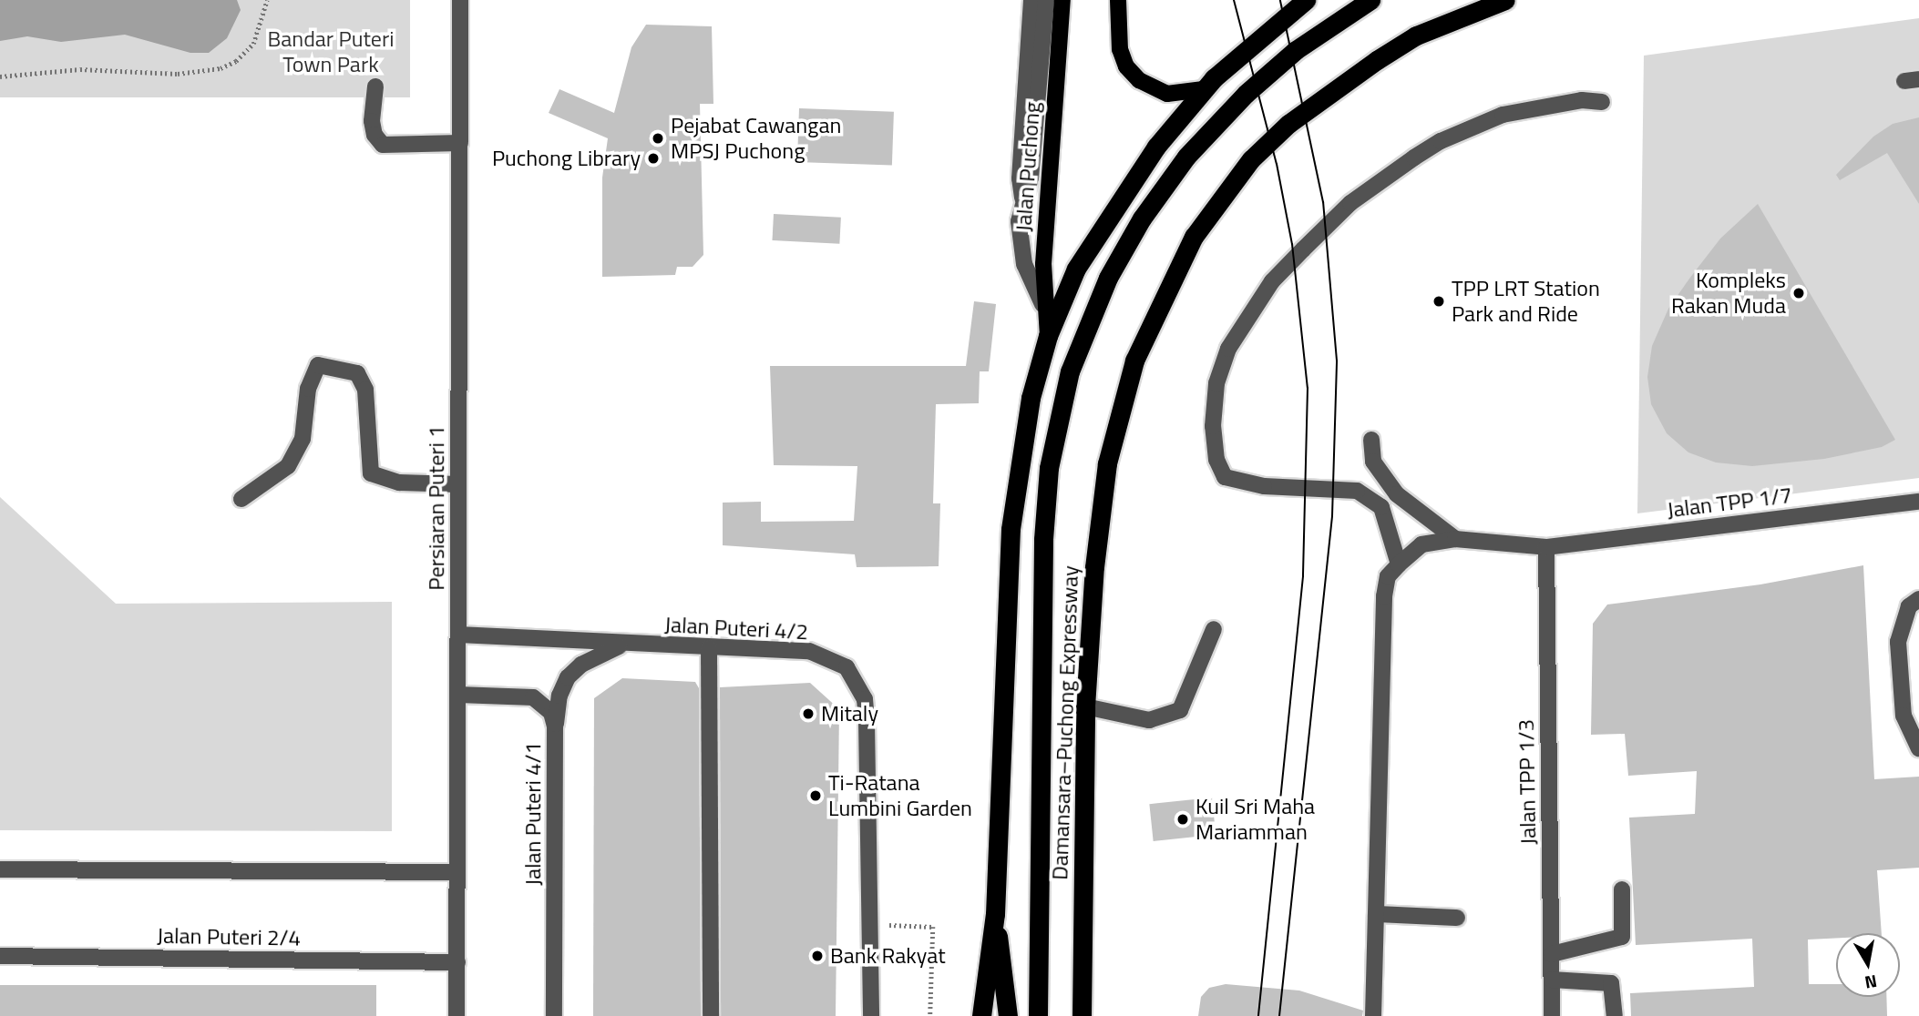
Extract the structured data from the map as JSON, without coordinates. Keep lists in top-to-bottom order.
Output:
{
  "streets": {
    "highway": ["Damansara–Puchong Expressway"],
    "main road": ["Jalan Puchong"],
    "street": [
      "Jalan TPP 1/7",
      "Persiaran Puteri 1",
      "Jalan Puteri 4/2",
      "Jalan TPP 1/3",
      "Jalan Puteri 4/1",
      "Jalan Puteri 2/4"
    ]
  },
  "crossings": [
    ["Jalan TPP 1/7", "Jalan TPP 1/3"],
    ["Persiaran Puteri 1", "Jalan Puteri 4/2"],
    ["Persiaran Puteri 1", "Jalan Puteri 4/1"],
    ["Persiaran Puteri 1", "Jalan Puteri 2/4"]
  ],
  "parks": ["Bandar Puteri Town Park"],
  "places": [
    "Pejabat Cawangan MPSJ Puchong",
    "Puchong Library",
    "Kompleks Rakan Muda",
    "TPP LRT Station Park and Ride",
    "Mitaly",
    "Ti-Ratana Lumbini Garden",
    "Kuil Sri Maha Mariamman",
    "Bank Rakyat"
  ],
  "north": "bottom"
}
